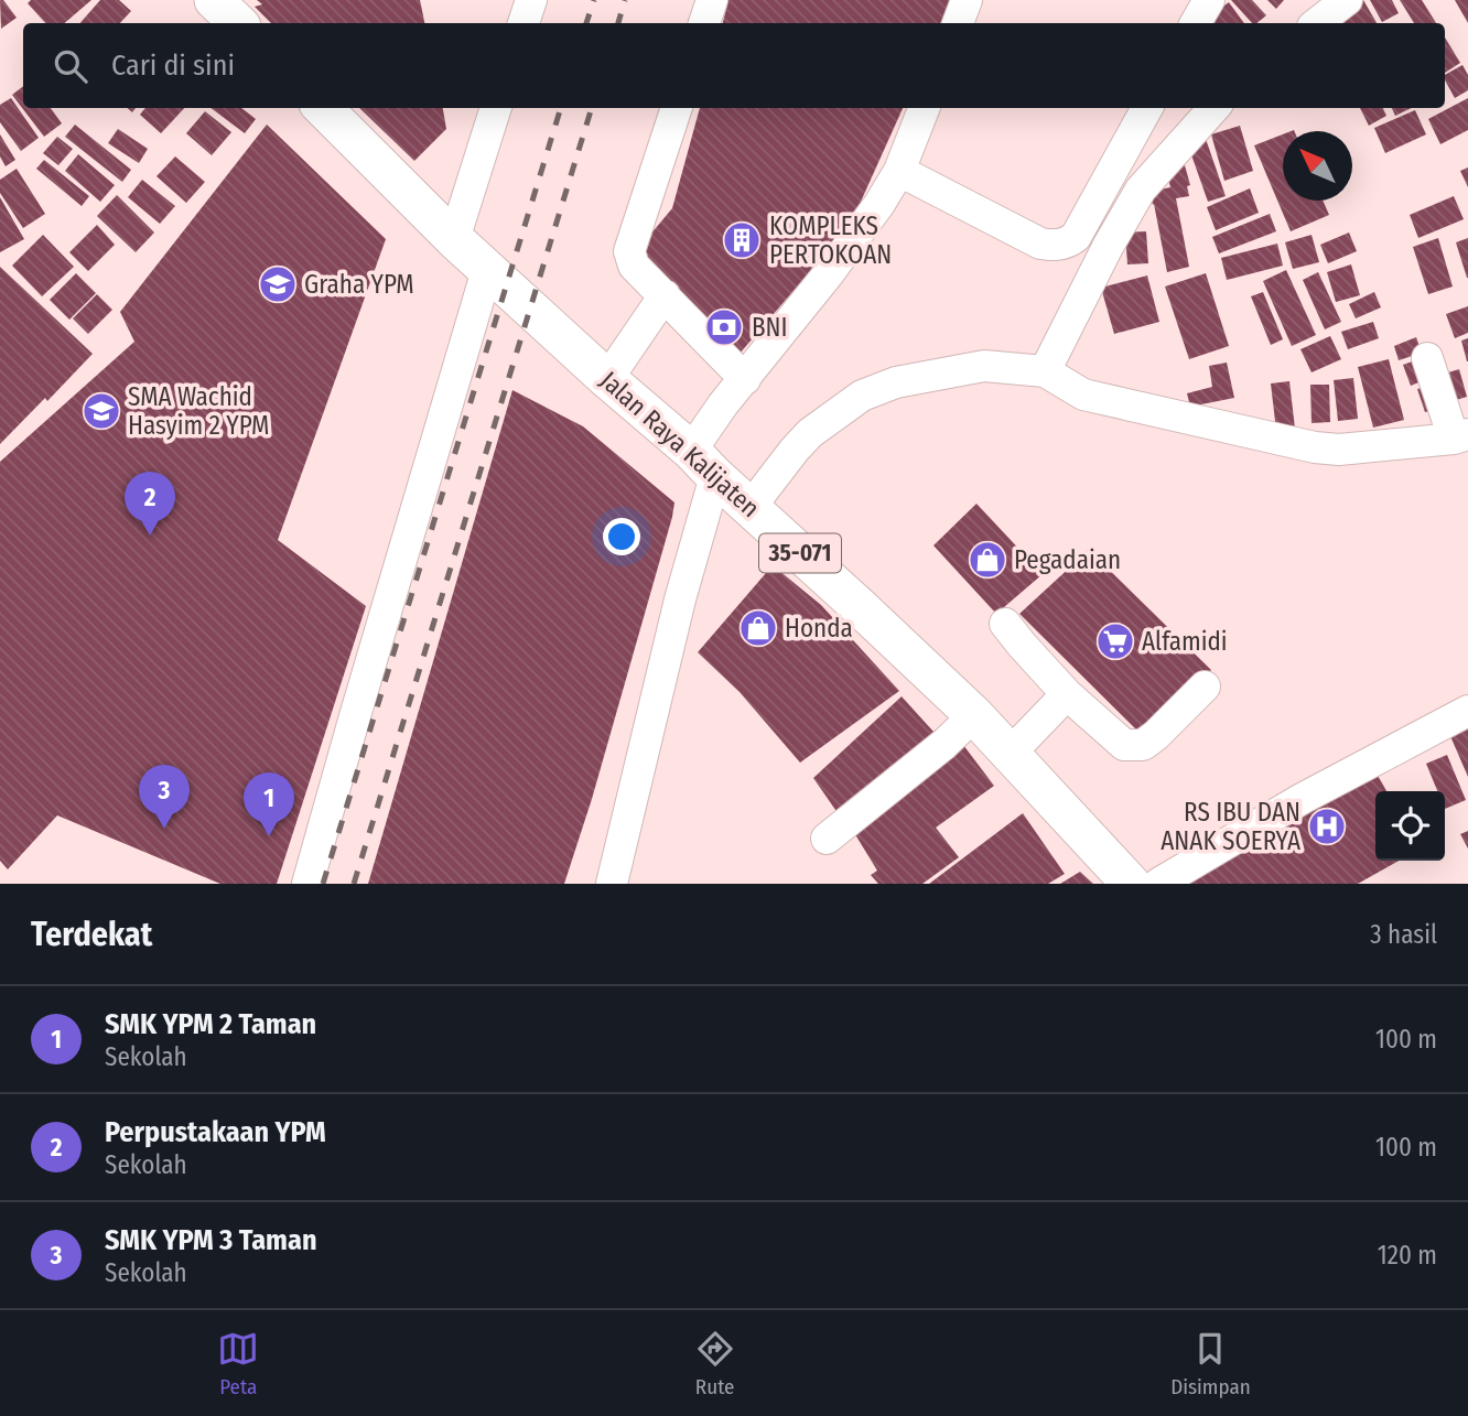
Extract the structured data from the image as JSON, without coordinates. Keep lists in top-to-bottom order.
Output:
{
  "streets": {
    "main road": ["Jalan Raya Kalijaten", "35-071"]
  },
  "crossings": [
    ["Jalan Raya Kalijaten", "35-071"]
  ],
  "places": {
    "building": ["KOMPLEKS PERTOKOAN"],
    "school or university": ["Graha YPM", "SMA Wachid Hasyim 2 YPM"],
    "bank": ["BNI"],
    "shop": ["Pegadaian", "Honda"],
    "supermarket": ["Alfamidi"],
    "hospital": ["RS IBU DAN ANAK SOERYA"]
  },
  "north": "top left",
  "page": {
    "search": "Cari di sini",
    "pins": ["2", "3", "1"],
    "heading": ["Terdekat", "3 hasil"],
    "list": [
      {
        "mark": "1",
        "name": "SMK YPM 2 Taman",
        "note": "Sekolah",
        "value": "100 m"
      },
      {
        "mark": "2",
        "name": "Perpustakaan YPM",
        "note": "Sekolah",
        "value": "100 m"
      },
      {
        "mark": "3",
        "name": "SMK YPM 3 Taman",
        "note": "Sekolah",
        "value": "120 m"
      }
    ],
    "nav": ["Peta", "Rute", "Disimpan"]
  }
}
